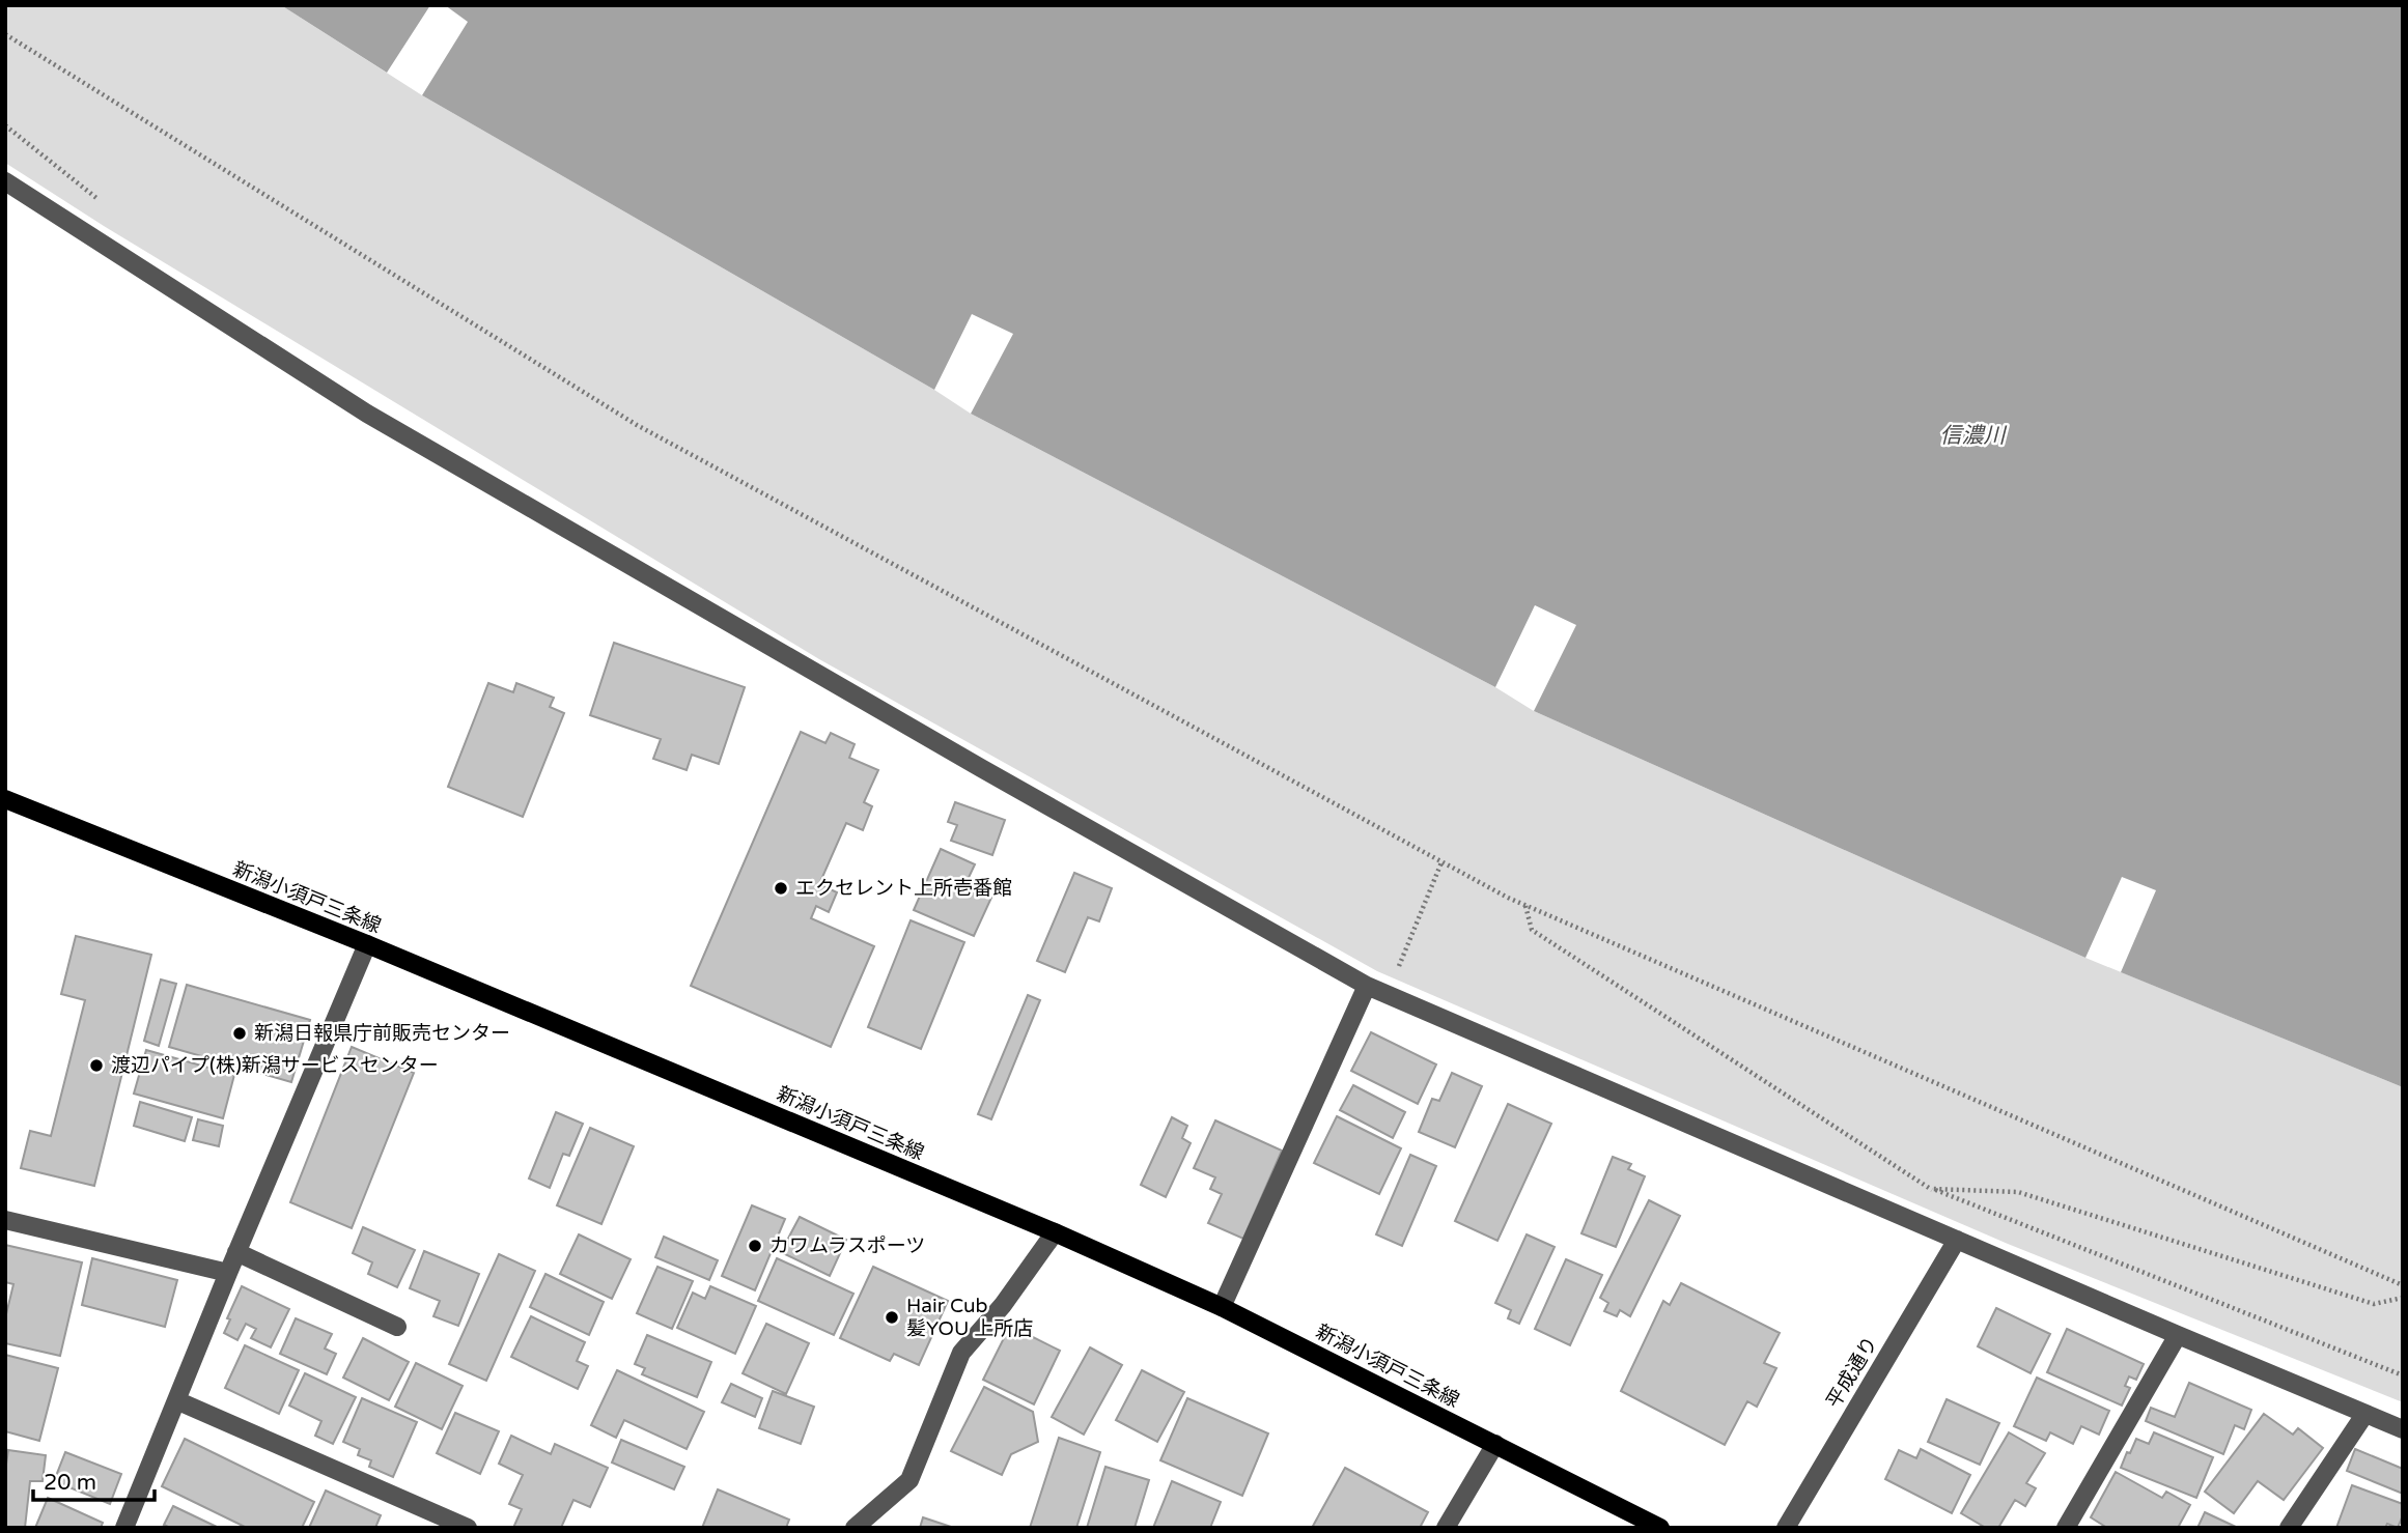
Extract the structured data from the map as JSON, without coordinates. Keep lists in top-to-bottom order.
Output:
{
  "streets": {
    "main road": ["新潟小須戸三条線"],
    "street": ["平成通り"]
  },
  "water": ["信濃川"],
  "places": [
    "エクセレント上所壱番館",
    "新潟日報県庁前販売センター",
    "渡辺パイプ(株)新潟サービスセンター",
    "カワムラスポーツ",
    "Hair Cub 髪YOU 上所店"
  ],
  "scale_bar": "20 m"
}
